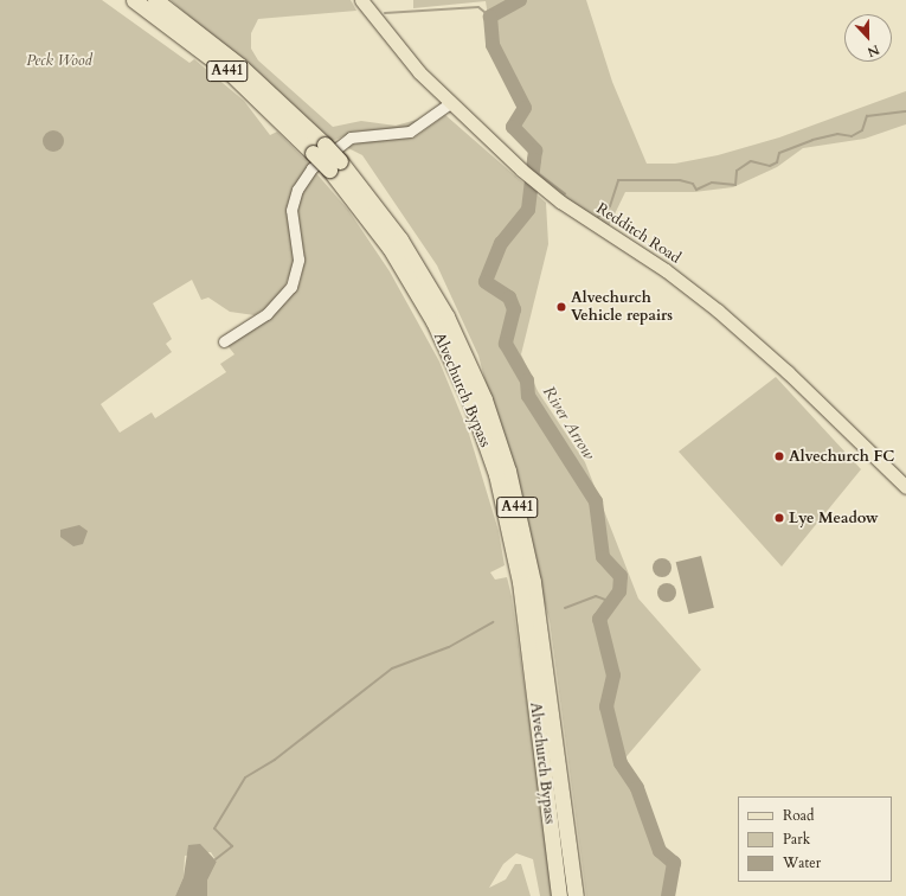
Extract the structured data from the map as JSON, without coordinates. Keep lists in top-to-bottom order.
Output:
{
  "streets": {
    "highway": ["A441", "Alvechurch Bypass"],
    "main road": ["Redditch Road"]
  },
  "water": ["River Arrow"],
  "parks": ["Peck Wood"],
  "places": ["Alvechurch Vehicle repairs", "Alvechurch FC", "Lye Meadow"],
  "legend": ["Road", "Park", "Water"],
  "north": "bottom"
}
